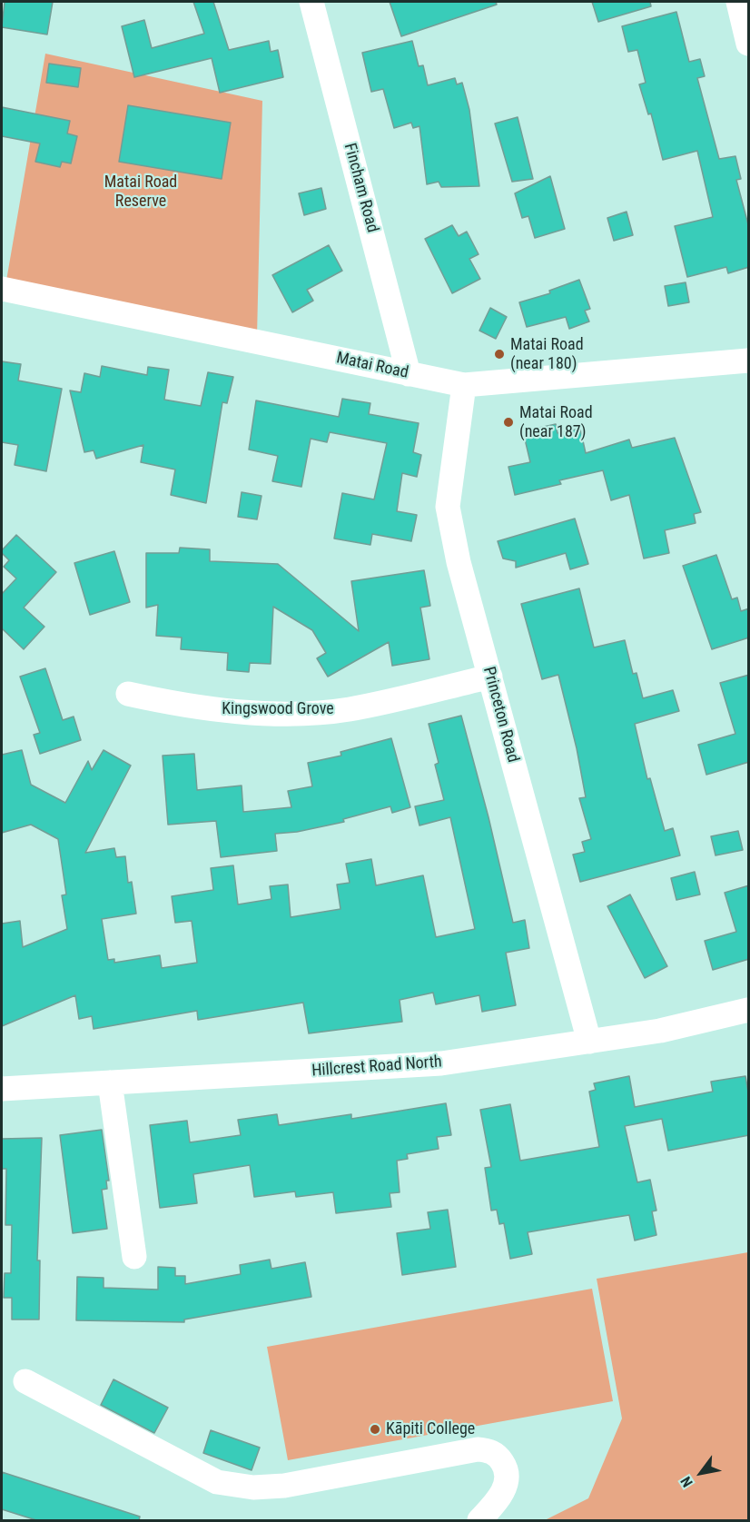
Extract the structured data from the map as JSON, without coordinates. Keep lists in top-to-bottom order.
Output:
{
  "streets": {
    "street": [
      "Fincham Road",
      "Matai Road",
      "Kingswood Grove",
      "Princeton Road",
      "Hillcrest Road North"
    ]
  },
  "crossings": [
    ["Fincham Road", "Matai Road"],
    ["Matai Road", "Princeton Road"],
    ["Kingswood Grove", "Princeton Road"],
    ["Princeton Road", "Hillcrest Road North"]
  ],
  "parks": ["Matai Road Reserve"],
  "places": ["Matai Road (near 180)", "Matai Road (near 187)", "Kāpiti College"],
  "north": "bottom left"
}
